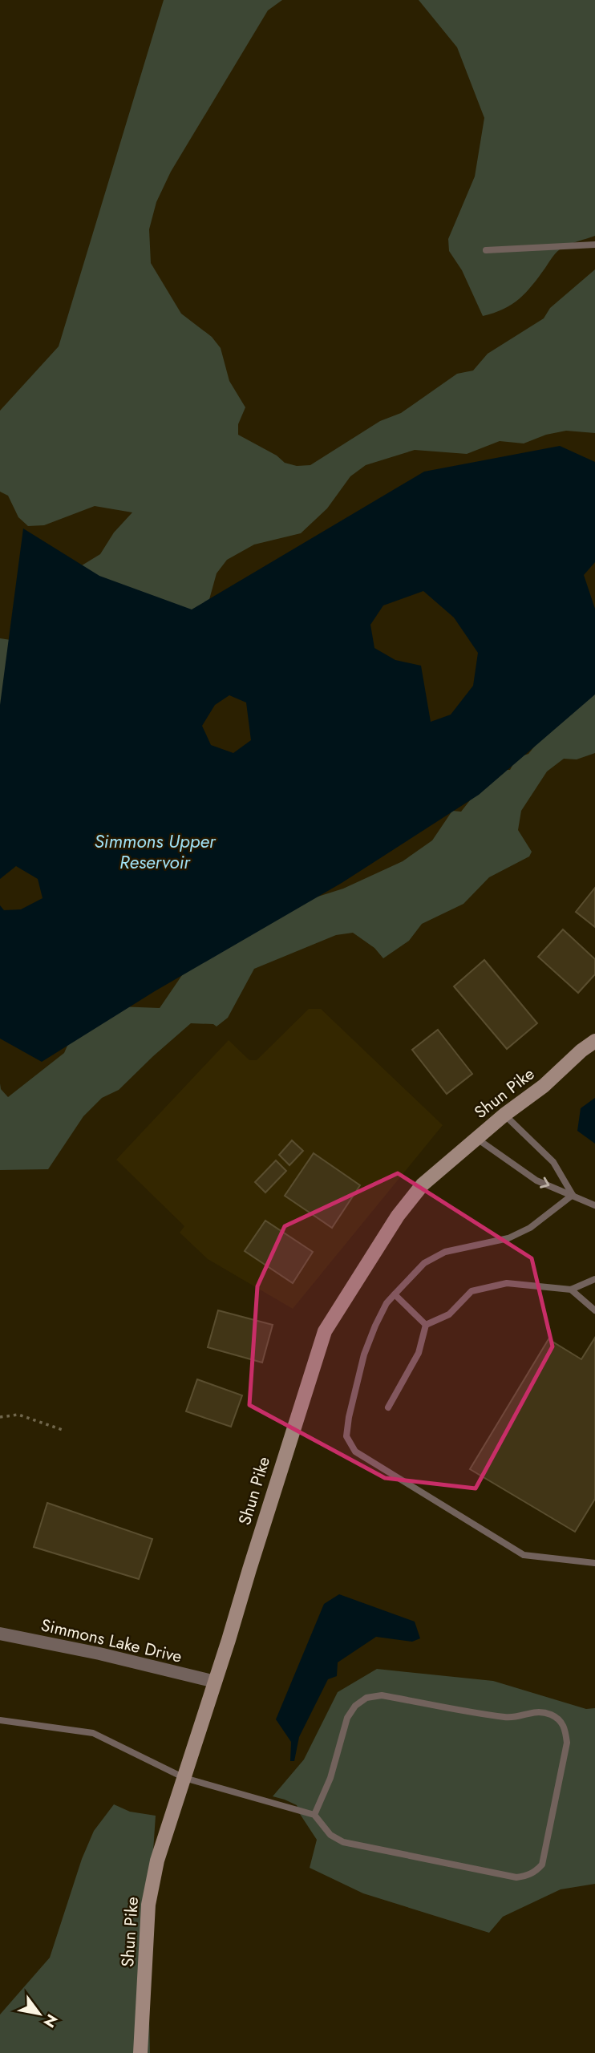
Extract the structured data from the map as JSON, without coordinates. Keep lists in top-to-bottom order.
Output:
{
  "streets": {
    "main road": ["Shun Pike"],
    "street": ["Simmons Lake Drive"]
  },
  "crossings": [
    ["Shun Pike", "Simmons Lake Drive"]
  ],
  "water": ["Simmons Upper Reservoir"],
  "north": "bottom right"
}
